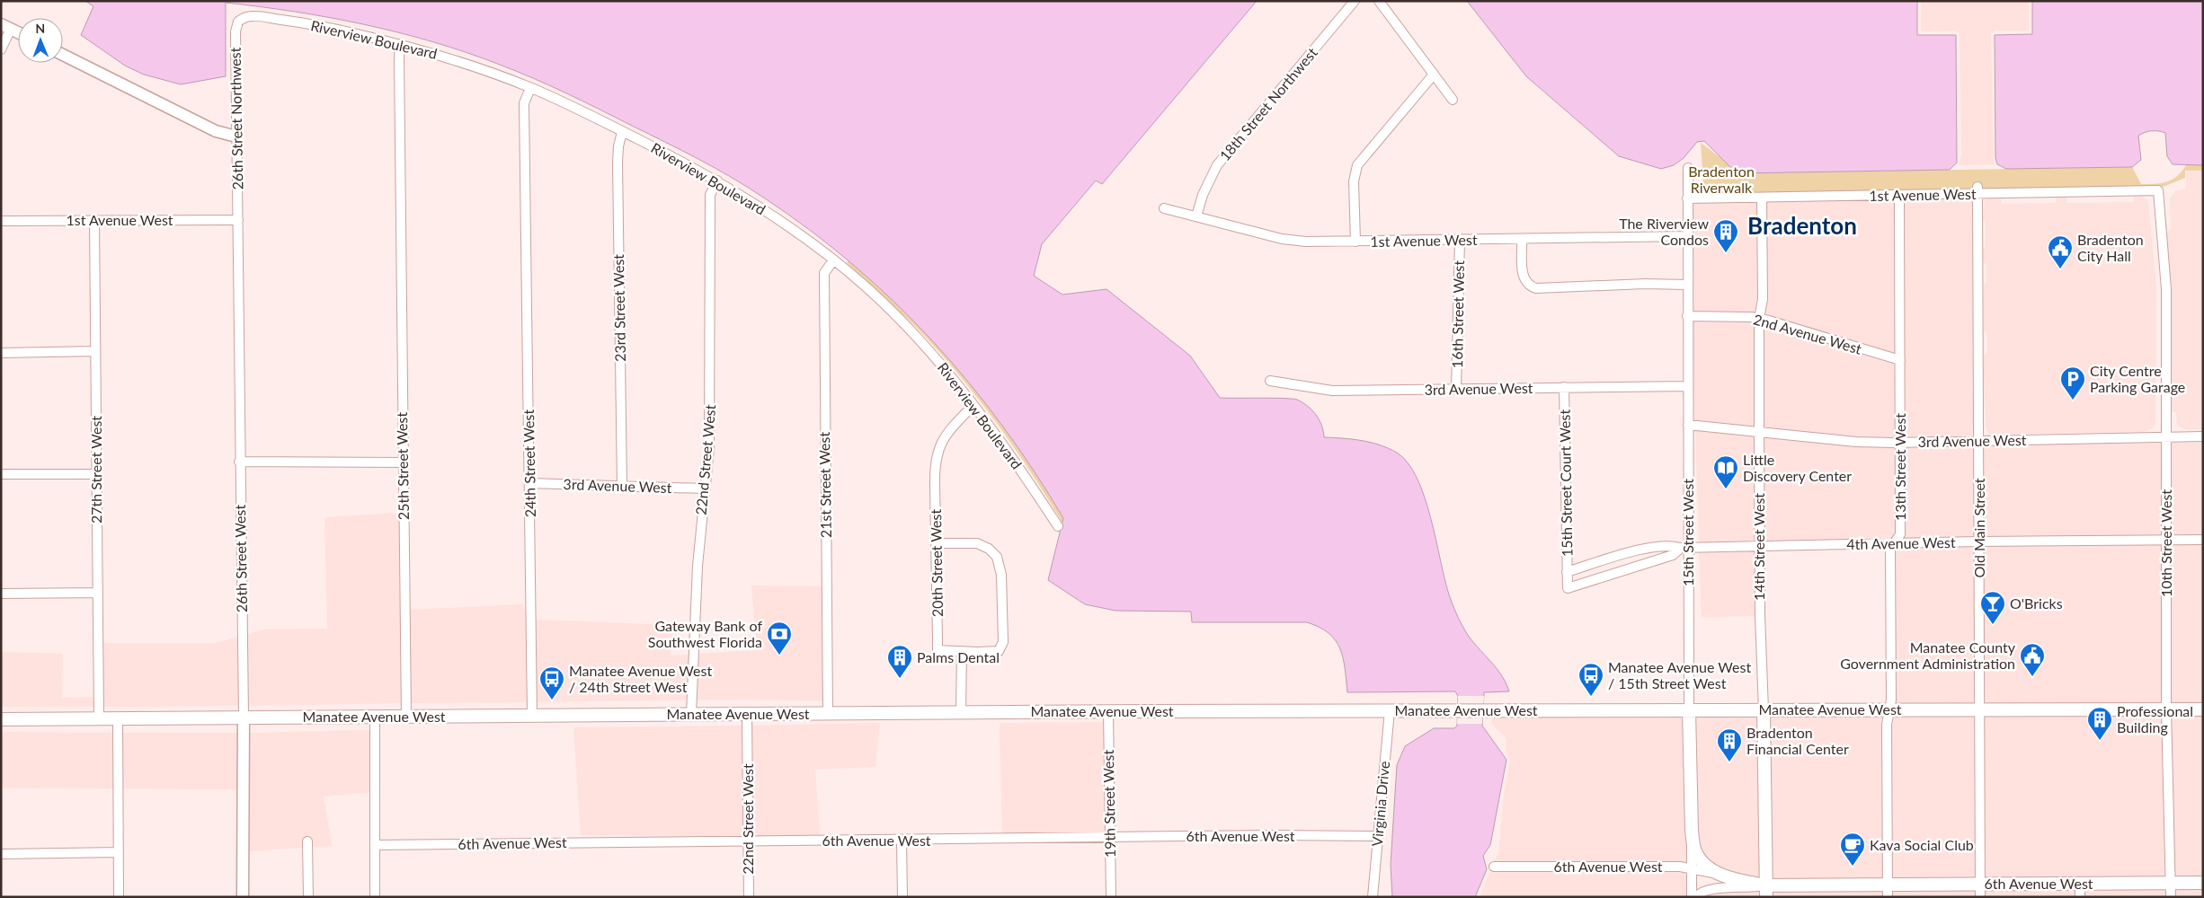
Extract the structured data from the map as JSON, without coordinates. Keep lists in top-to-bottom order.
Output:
{
  "streets": {
    "main road": [
      "15th Street West",
      "14th Street West",
      "Manatee Avenue West",
      "6th Avenue West"
    ],
    "street": [
      "Riverview Boulevard",
      "18th Street Northwest",
      "26th Street Northwest",
      "1st Avenue West",
      "23rd Street West",
      "16th Street West",
      "2nd Avenue West",
      "3rd Avenue West",
      "22nd Street West",
      "24th Street West",
      "25th Street West",
      "13th Street West",
      "27th Street West",
      "15th Street Court West",
      "21st Street West",
      "Old Main Street",
      "4th Avenue West",
      "10th Street West",
      "26th Street West",
      "20th Street West",
      "19th Street West",
      "Virginia Drive"
    ]
  },
  "crossings": [
    ["Riverview Boulevard", "26th Street Northwest"],
    ["Riverview Boulevard", "23rd Street West"],
    ["Riverview Boulevard", "22nd Street West"],
    ["Riverview Boulevard", "24th Street West"],
    ["Riverview Boulevard", "25th Street West"],
    ["Riverview Boulevard", "21st Street West"],
    ["Riverview Boulevard", "20th Street West"],
    ["18th Street Northwest", "1st Avenue West"],
    ["26th Street Northwest", "1st Avenue West"],
    ["26th Street Northwest", "26th Street West"],
    ["1st Avenue West", "16th Street West"],
    ["1st Avenue West", "13th Street West"],
    ["1st Avenue West", "27th Street West"],
    ["1st Avenue West", "Old Main Street"],
    ["1st Avenue West", "15th Street West"],
    ["1st Avenue West", "10th Street West"],
    ["1st Avenue West", "14th Street West"],
    ["1st Avenue West", "26th Street West"],
    ["23rd Street West", "3rd Avenue West"],
    ["16th Street West", "3rd Avenue West"],
    ["2nd Avenue West", "13th Street West"],
    ["2nd Avenue West", "15th Street West"],
    ["2nd Avenue West", "14th Street West"],
    ["3rd Avenue West", "22nd Street West"],
    ["3rd Avenue West", "24th Street West"],
    ["3rd Avenue West", "13th Street West"],
    ["3rd Avenue West", "15th Street Court West"],
    ["3rd Avenue West", "Old Main Street"],
    ["3rd Avenue West", "15th Street West"],
    ["3rd Avenue West", "10th Street West"],
    ["3rd Avenue West", "14th Street West"],
    ["22nd Street West", "Manatee Avenue West"],
    ["22nd Street West", "6th Avenue West"],
    ["24th Street West", "Manatee Avenue West"],
    ["25th Street West", "Manatee Avenue West"],
    ["13th Street West", "4th Avenue West"],
    ["13th Street West", "Manatee Avenue West"],
    ["13th Street West", "6th Avenue West"],
    ["27th Street West", "Manatee Avenue West"],
    ["15th Street Court West", "4th Avenue West"],
    ["21st Street West", "Manatee Avenue West"],
    ["Old Main Street", "4th Avenue West"],
    ["Old Main Street", "Manatee Avenue West"],
    ["Old Main Street", "6th Avenue West"],
    ["15th Street West", "4th Avenue West"],
    ["15th Street West", "Manatee Avenue West"],
    ["15th Street West", "6th Avenue West"],
    ["4th Avenue West", "10th Street West"],
    ["4th Avenue West", "14th Street West"],
    ["10th Street West", "Manatee Avenue West"],
    ["10th Street West", "6th Avenue West"],
    ["14th Street West", "Manatee Avenue West"],
    ["14th Street West", "6th Avenue West"],
    ["26th Street West", "Manatee Avenue West"],
    ["Manatee Avenue West", "19th Street West"],
    ["Manatee Avenue West", "Virginia Drive"],
    ["19th Street West", "6th Avenue West"],
    ["Virginia Drive", "6th Avenue West"]
  ],
  "districts": ["Bradenton"],
  "parks": ["Bradenton Riverwalk"],
  "places": {
    "building": [
      "The Riverview Condos",
      "Palms Dental",
      "Professional Building",
      "Bradenton Financial Center"
    ],
    "public building": ["Bradenton City Hall", "Manatee County Government Administration"],
    "parking": ["City Centre Parking Garage"],
    "library": ["Little Discovery Center"],
    "bar": ["O'Bricks"],
    "bank": ["Gateway Bank of Southwest Florida"],
    "bus stop": ["Manatee Avenue West / 15th Street West", "Manatee Avenue West / 24th Street West"],
    "cafe": ["Kava Social Club"]
  },
  "north": "top"
}
